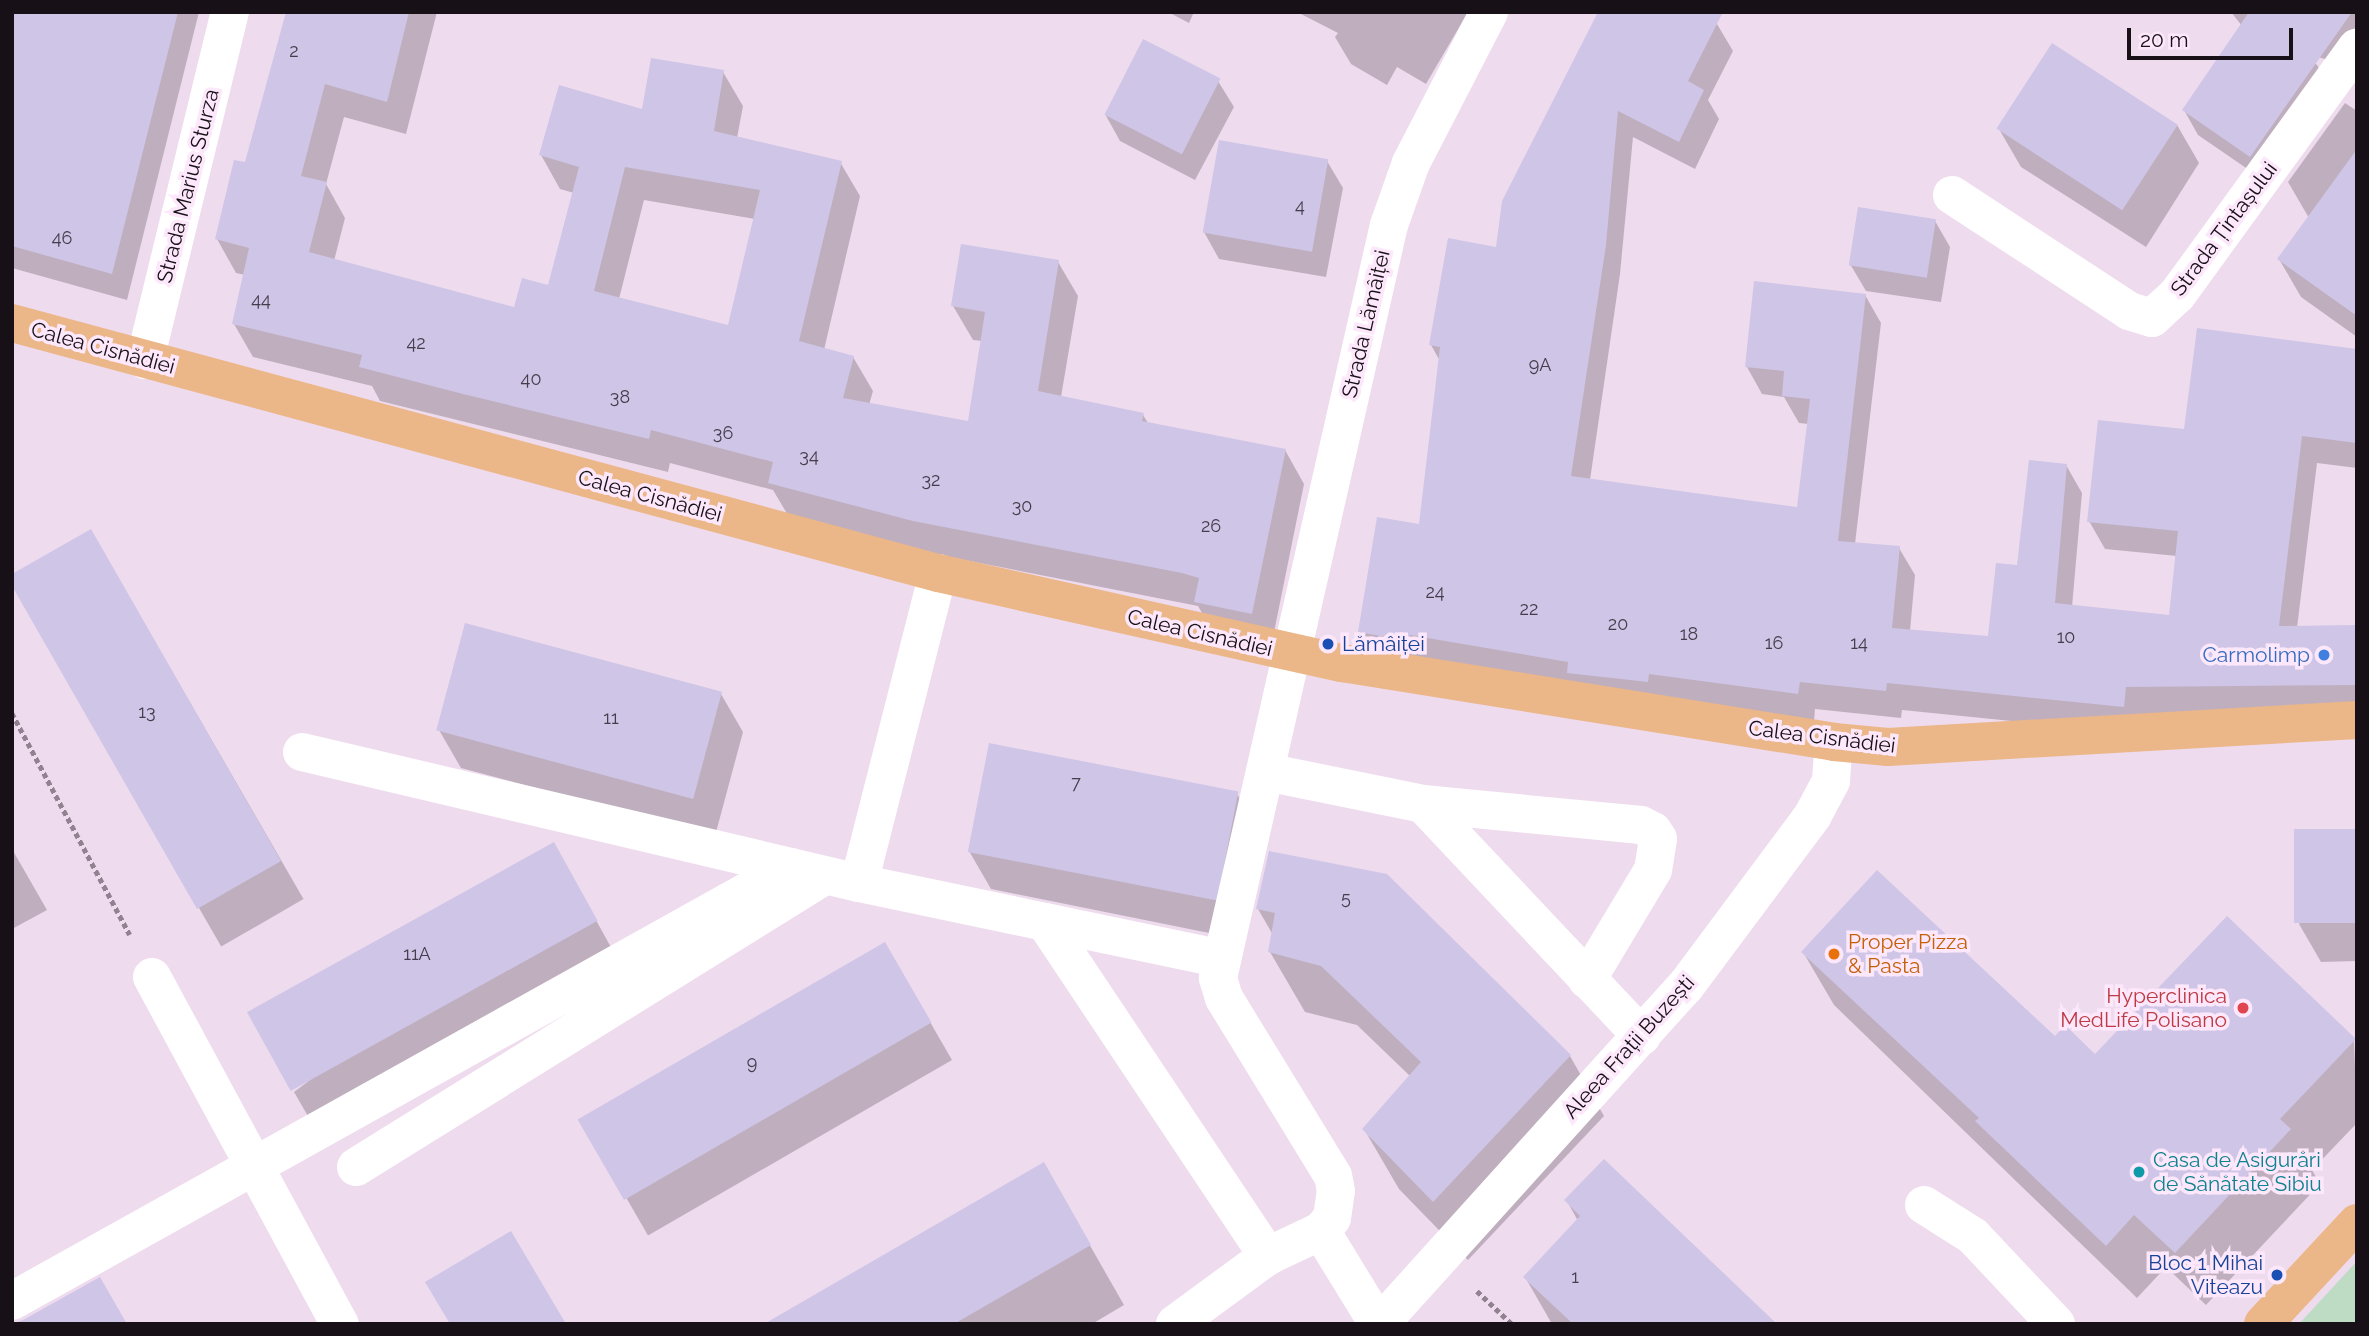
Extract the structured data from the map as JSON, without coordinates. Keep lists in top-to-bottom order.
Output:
{
  "streets": {
    "main road": ["Calea Cisnădiei"],
    "street": [
      "Strada Marius Sturza",
      "Strada Țintașului",
      "Strada Lămâiței",
      "Aleea Frații Buzești"
    ]
  },
  "crossings": [
    ["Strada Marius Sturza", "Calea Cisnădiei"],
    ["Strada Lămâiței", "Calea Cisnădiei"],
    ["Calea Cisnădiei", "Aleea Frații Buzești"]
  ],
  "places": [
    "Lămâiței",
    "Carmolimp",
    "Proper Pizza & Pasta",
    "Hyperclinica MedLife Polisano",
    "Casa de Asigurări de Sănătate Sibiu",
    "Bloc 1 Mihai Viteazu"
  ],
  "house_numbers": [
    "2",
    "4",
    "46",
    "44",
    "42",
    "9A",
    "40",
    "38",
    "36",
    "34",
    "32",
    "30",
    "26",
    "24",
    "22",
    "20",
    "18",
    "10",
    "16",
    "14",
    "13",
    "11",
    "7",
    "5",
    "11A",
    "9",
    "1"
  ],
  "scale_bar": "20 m"
}
